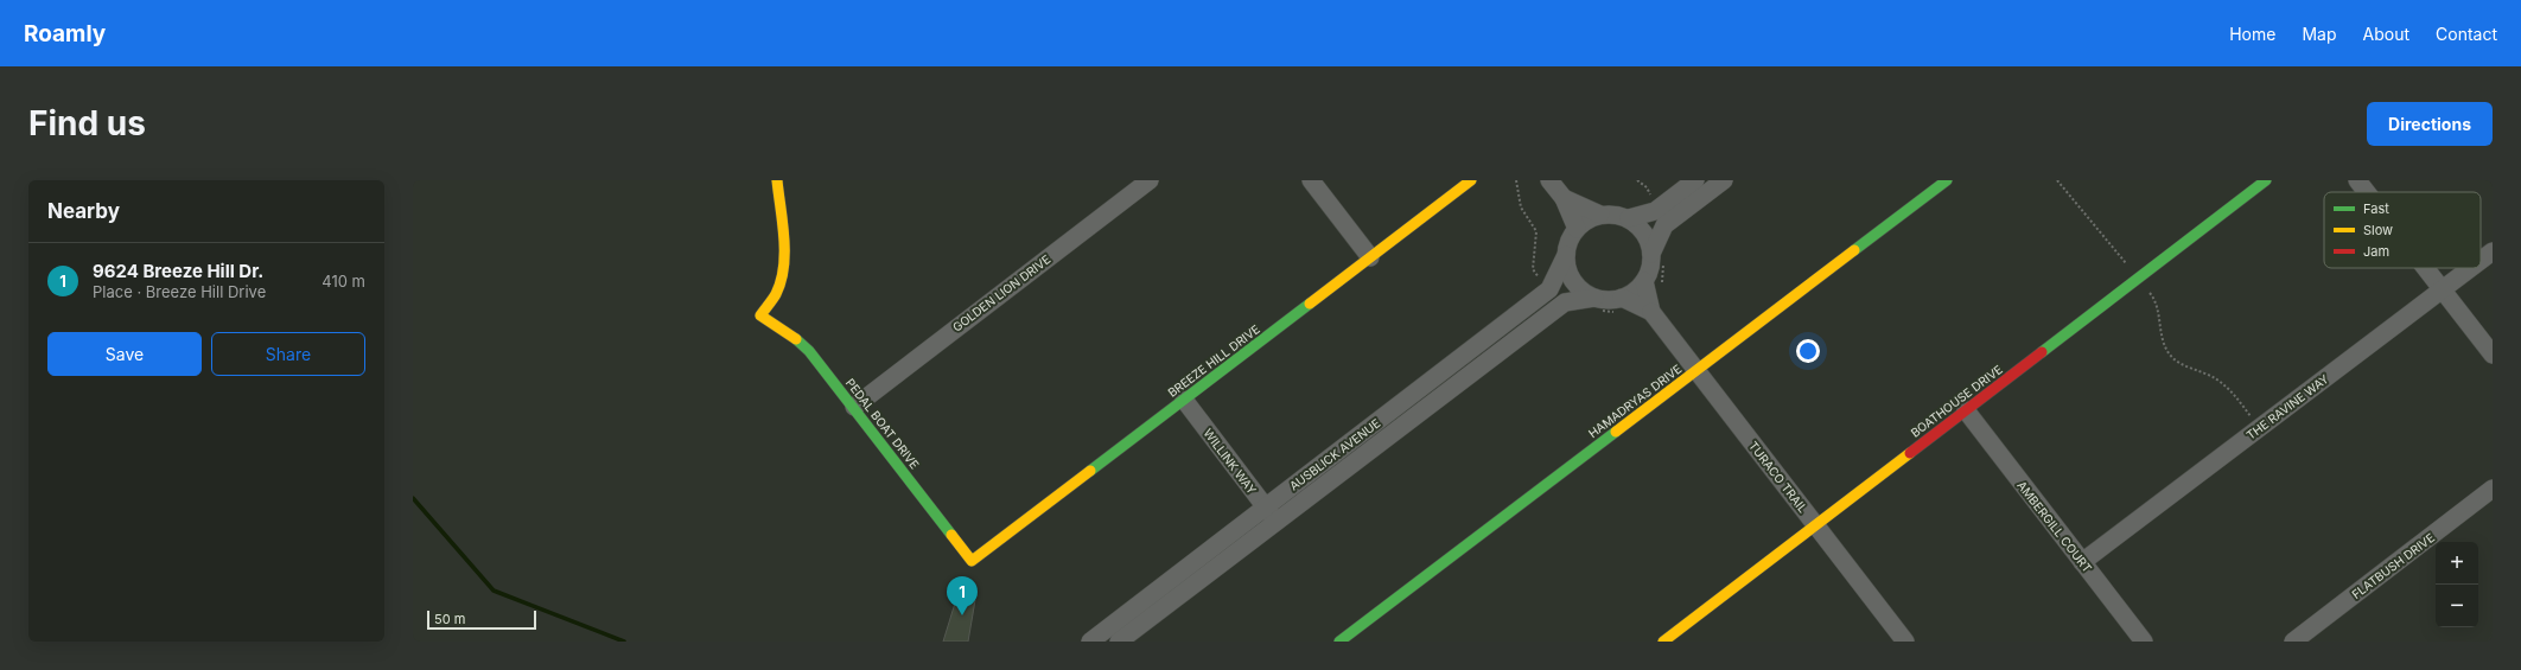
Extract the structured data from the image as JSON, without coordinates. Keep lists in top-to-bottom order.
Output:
{
  "streets": {
    "street": [
      "GOLDEN LION DRIVE",
      "BREEZE HILL DRIVE",
      "HAMADRYAS DRIVE",
      "BOATHOUSE DRIVE",
      "THE RAVINE WAY",
      "PEDAL BOAT DRIVE",
      "AUSBLICK AVENUE",
      "WILLINK WAY",
      "TURACO TRAIL",
      "AMBERGILL COURT",
      "FLATBUSH DRIVE"
    ]
  },
  "crossings": [
    ["GOLDEN LION DRIVE", "PEDAL BOAT DRIVE"],
    ["BREEZE HILL DRIVE", "PEDAL BOAT DRIVE"],
    ["BREEZE HILL DRIVE", "WILLINK WAY"],
    ["HAMADRYAS DRIVE", "TURACO TRAIL"],
    ["BOATHOUSE DRIVE", "TURACO TRAIL"],
    ["BOATHOUSE DRIVE", "AMBERGILL COURT"],
    ["THE RAVINE WAY", "AMBERGILL COURT"],
    ["AUSBLICK AVENUE", "WILLINK WAY"],
    ["AUSBLICK AVENUE", "TURACO TRAIL"]
  ],
  "legend": ["Fast", "Slow", "Jam"],
  "scale_bar": "50 m",
  "page": {
    "header": "Roamly",
    "nav": [
      "Home",
      "Map",
      "About",
      "Contact"
    ],
    "buttons": [
      "Directions",
      ["Save", "Share"]
    ],
    "title": "Find us",
    "heading": "Nearby",
    "list": [
      {
        "mark": "1",
        "name": "9624 Breeze Hill Dr.",
        "note": "Place · Breeze Hill Drive",
        "value": "410 m"
      }
    ],
    "map_buttons": ["+", "−"],
    "pins": "1",
    "scale": "50 m"
  }
}
